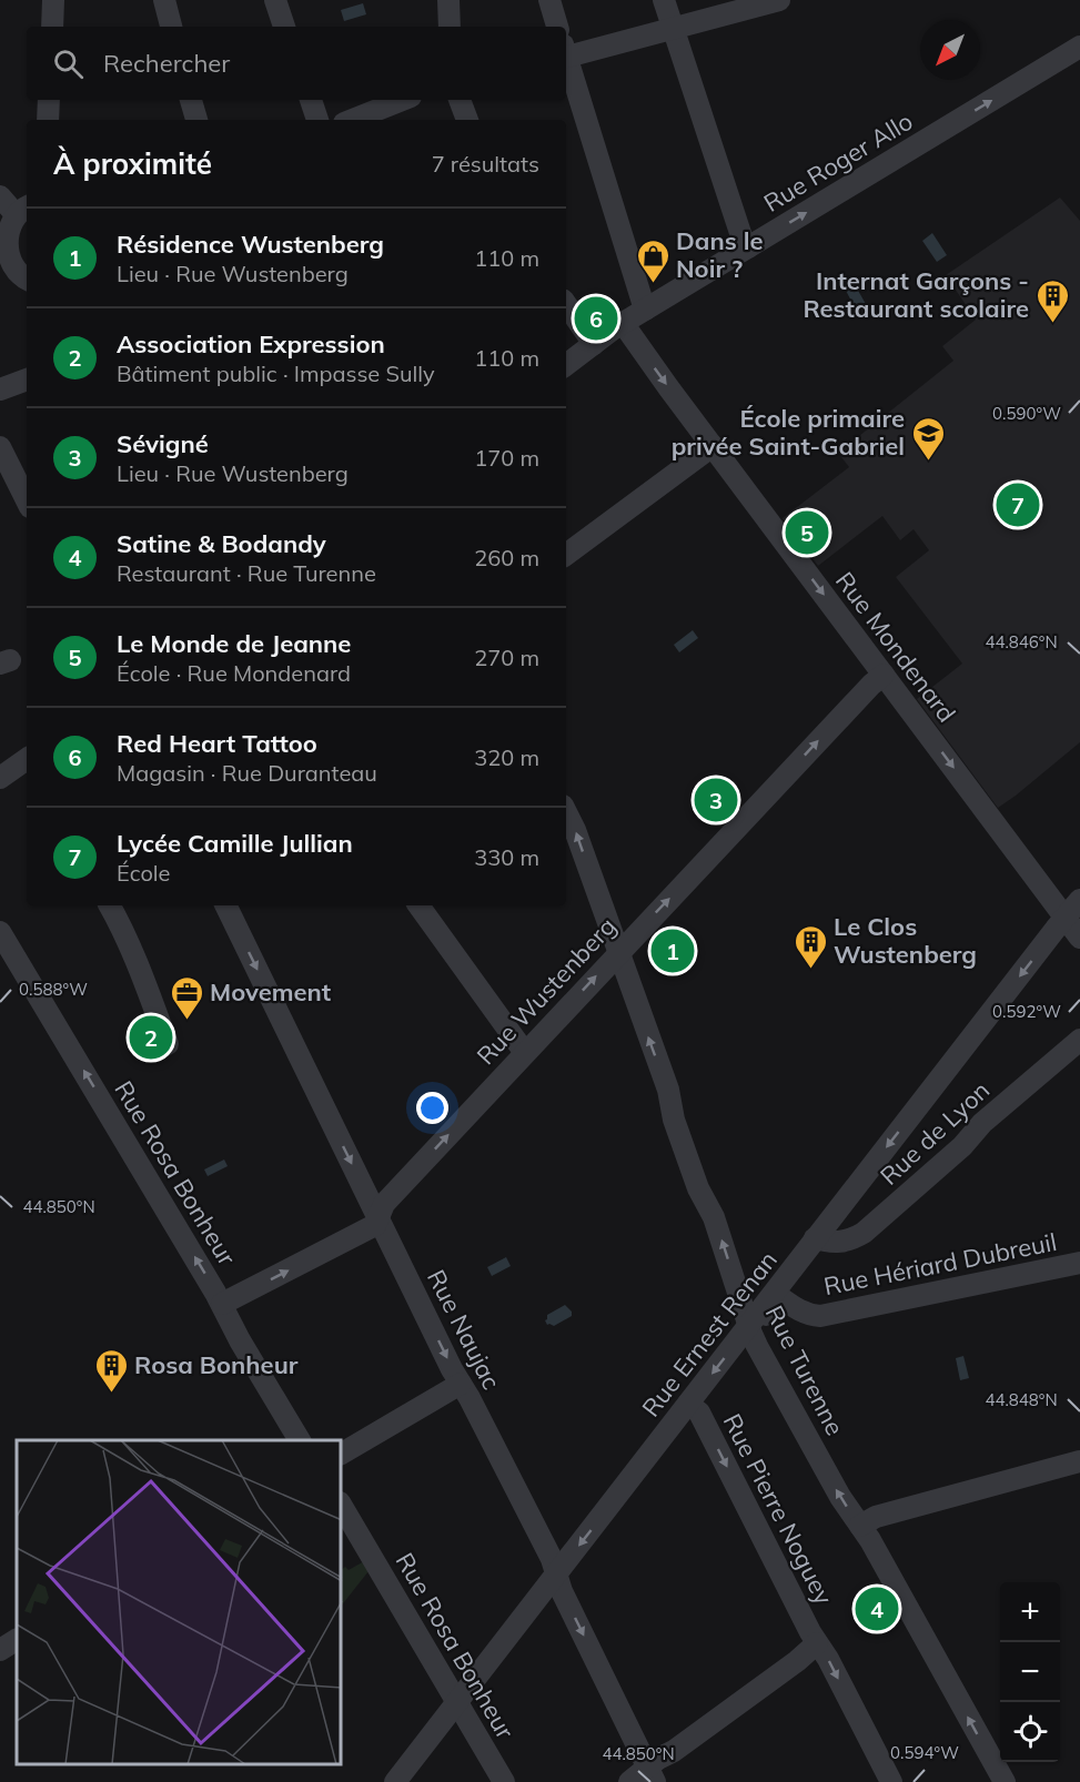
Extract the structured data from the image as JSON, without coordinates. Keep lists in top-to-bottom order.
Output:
{
  "streets": {
    "street": [
      "Rue Roger Allo",
      "Rue Mondenard",
      "Rue Wustenberg",
      "Rue de Lyon",
      "Rue Rosa Bonheur",
      "Rue Hériard Dubreuil",
      "Rue Naujac",
      "Rue Ernest Renan",
      "Rue Turenne",
      "Rue Pierre Noguey"
    ]
  },
  "crossings": [
    ["Rue Roger Allo", "Rue Mondenard"],
    ["Rue Mondenard", "Rue Wustenberg"],
    ["Rue Mondenard", "Rue Ernest Renan"],
    ["Rue Wustenberg", "Rue Rosa Bonheur"],
    ["Rue Wustenberg", "Rue Naujac"],
    ["Rue Wustenberg", "Rue Turenne"],
    ["Rue de Lyon", "Rue Ernest Renan"],
    ["Rue Rosa Bonheur", "Rue Ernest Renan"],
    ["Rue Hériard Dubreuil", "Rue Ernest Renan"],
    ["Rue Naujac", "Rue Ernest Renan"],
    ["Rue Ernest Renan", "Rue Turenne"],
    ["Rue Ernest Renan", "Rue Pierre Noguey"]
  ],
  "one_way": [
    "Rue Roger Allo",
    "Rue Mondenard",
    "Rue Wustenberg",
    "Rue Naujac",
    "Rue Ernest Renan",
    "Rue Turenne",
    "Rue Pierre Noguey"
  ],
  "places": {
    "shop": ["Dans le Noir ?"],
    "building": ["Internat Garçons - Restaurant scolaire", "Le Clos Wustenberg", "Rosa Bonheur"],
    "school or university": ["École primaire privée Saint-Gabriel"],
    "office": ["Movement"]
  },
  "north": "bottom left",
  "page": {
    "search": "Rechercher",
    "heading": ["À proximité", "7 résultats"],
    "list": [
      {
        "mark": "1",
        "name": "Résidence Wustenberg",
        "note": "Lieu · Rue Wustenberg",
        "value": "110 m"
      },
      {
        "mark": "2",
        "name": "Association Expression",
        "note": "Bâtiment public · Impasse Sully",
        "value": "110 m"
      },
      {
        "mark": "3",
        "name": "Sévigné",
        "note": "Lieu · Rue Wustenberg",
        "value": "170 m"
      },
      {
        "mark": "4",
        "name": "Satine & Bodandy",
        "note": "Restaurant · Rue Turenne",
        "value": "260 m"
      },
      {
        "mark": "5",
        "name": "Le Monde de Jeanne",
        "note": "École · Rue Mondenard",
        "value": "270 m"
      },
      {
        "mark": "6",
        "name": "Red Heart Tattoo",
        "note": "Magasin · Rue Duranteau",
        "value": "320 m"
      },
      {
        "mark": "7",
        "name": "Lycée Camille Jullian",
        "note": "École",
        "value": "330 m"
      }
    ],
    "pins": [
      "6",
      "7",
      "5",
      "3",
      "1",
      "2",
      "4"
    ],
    "map_buttons": ["+", "−"]
  },
  "coordinates": [
    "0.590°W",
    "44.846°N",
    "0.588°W",
    "0.592°W",
    "44.850°N",
    "44.848°N",
    "0.594°W"
  ]
}
